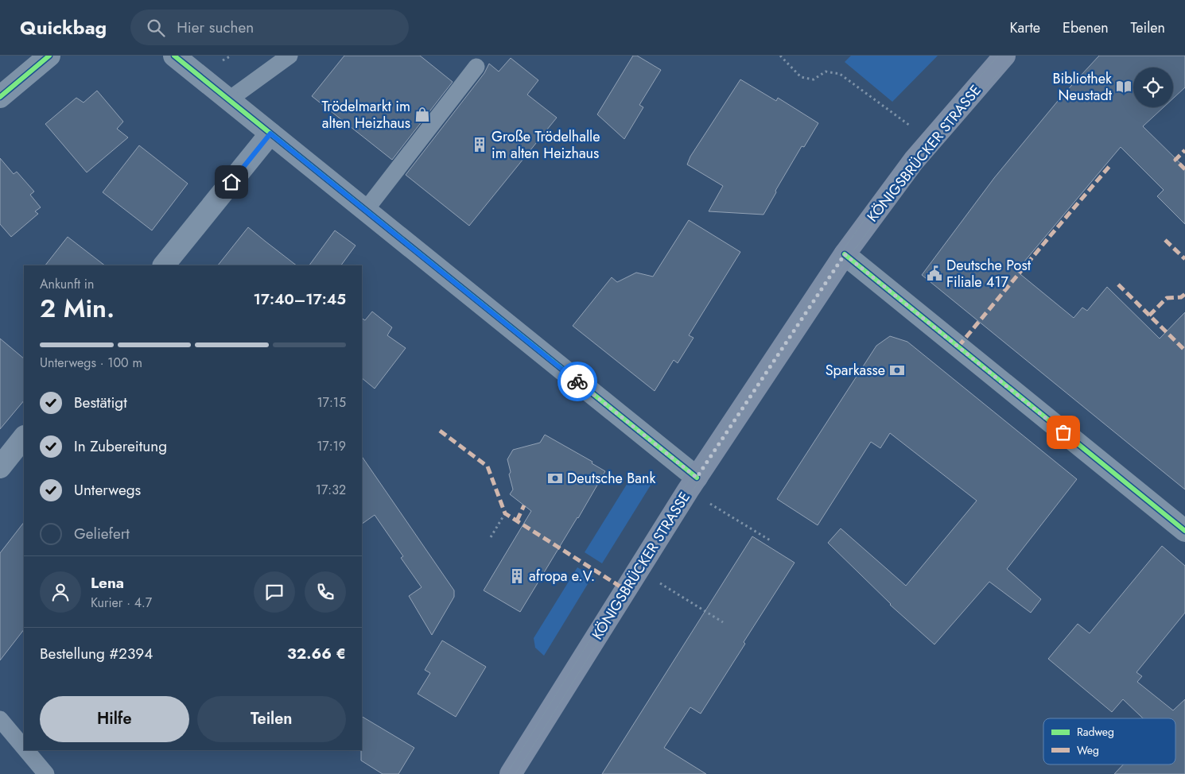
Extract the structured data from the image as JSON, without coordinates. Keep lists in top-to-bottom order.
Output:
{
  "streets": {
    "main road": ["KÖNIGSBRÜCKER STRASSE"]
  },
  "places": {
    "library": ["Bibliothek Neustadt"],
    "shop": ["Trödelmarkt im alten Heizhaus"],
    "building": ["Große Trödelhalle im alten Heizhaus", "afropa e.V."],
    "public building": ["Deutsche Post Filiale 417"],
    "bank": ["Sparkasse", "Deutsche Bank"]
  },
  "legend": ["Radweg", "Weg"],
  "page": {
    "header": "Quickbag",
    "search": "Hier suchen",
    "nav": ["Karte", "Ebenen", "Teilen"],
    "heading": ["2 Min.", "Ankunft in", "17:40–17:45"],
    "panel": [
      "Lena",
      "Kurier · 4.7",
      "Bestellung #2394",
      "32.66 €"
    ],
    "bar": "Unterwegs · 100 m",
    "list": [
      ["Bestätigt", "17:15"],
      ["In Zubereitung", "17:19"],
      ["Unterwegs", "17:32"],
      "Geliefert"
    ],
    "buttons": ["Hilfe", "Teilen"]
  }
}
